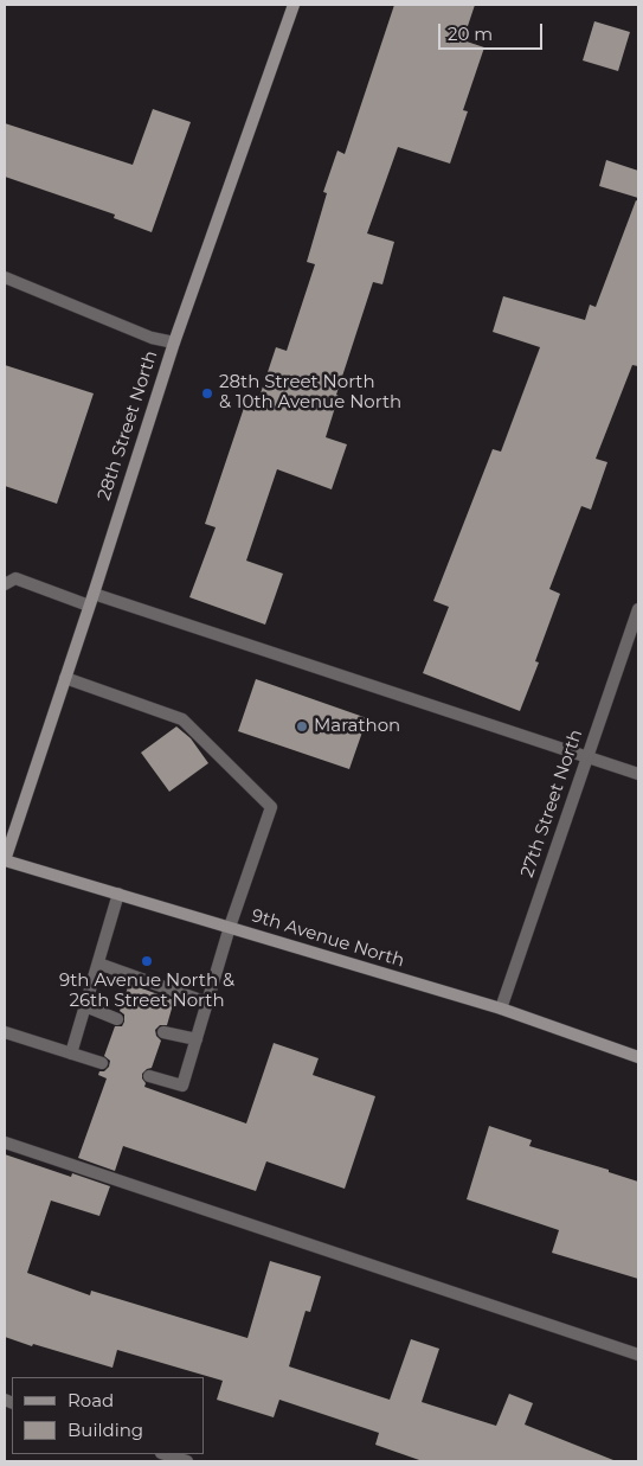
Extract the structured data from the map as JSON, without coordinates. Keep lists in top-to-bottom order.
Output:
{
  "streets": {
    "street": ["28th Street North", "27th Street North", "9th Avenue North"]
  },
  "crossings": [
    ["28th Street North", "9th Avenue North"],
    ["27th Street North", "9th Avenue North"]
  ],
  "places": ["28th Street North & 10th Avenue North", "Marathon", "9th Avenue North & 26th Street North"],
  "legend": ["Road", "Building"],
  "scale_bar": "20 m"
}
